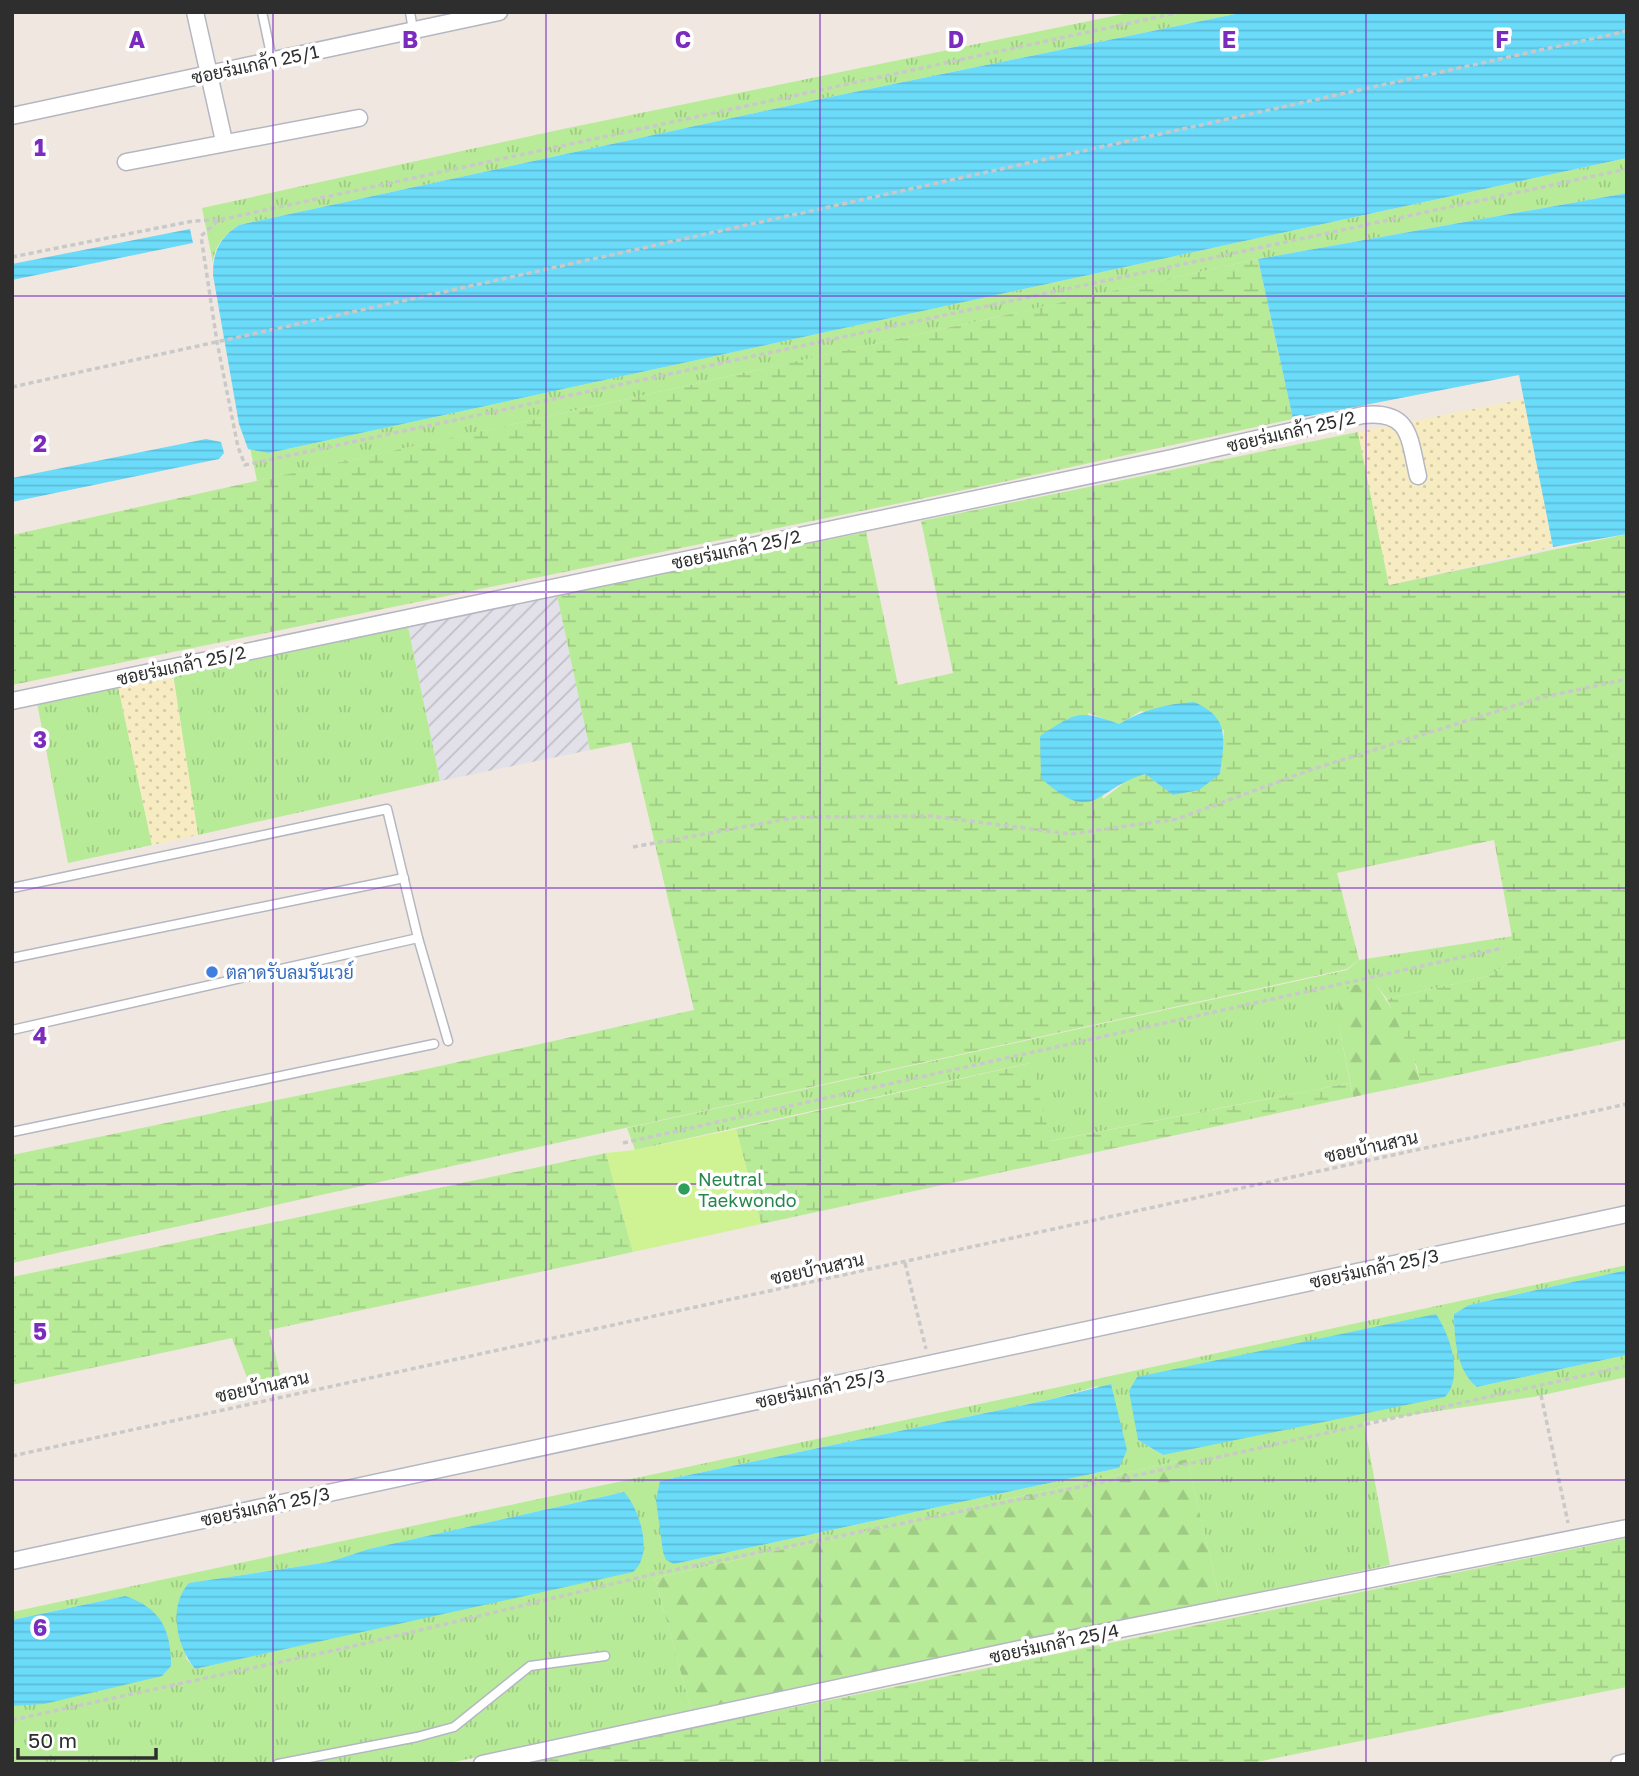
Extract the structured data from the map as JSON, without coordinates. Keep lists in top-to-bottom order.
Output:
{
  "streets": {
    "street": [
      "ซอยร่มเกล้า 25/1",
      "ซอยร่มเกล้า 25/2",
      "ซอยร่มเกล้า 25/3",
      "ซอยร่มเกล้า 25/4"
    ],
    "path": ["ซอยบ้านสวน"]
  },
  "places": ["ตลาดรับลมรันเวย์", "Neutral Taekwondo"],
  "scale_bar": "50 m",
  "grid": {
    "columns": [
      "A",
      "B",
      "C",
      "D",
      "E",
      "F"
    ],
    "rows": [
      "1",
      "2",
      "3",
      "4",
      "5",
      "6"
    ]
  }
}
